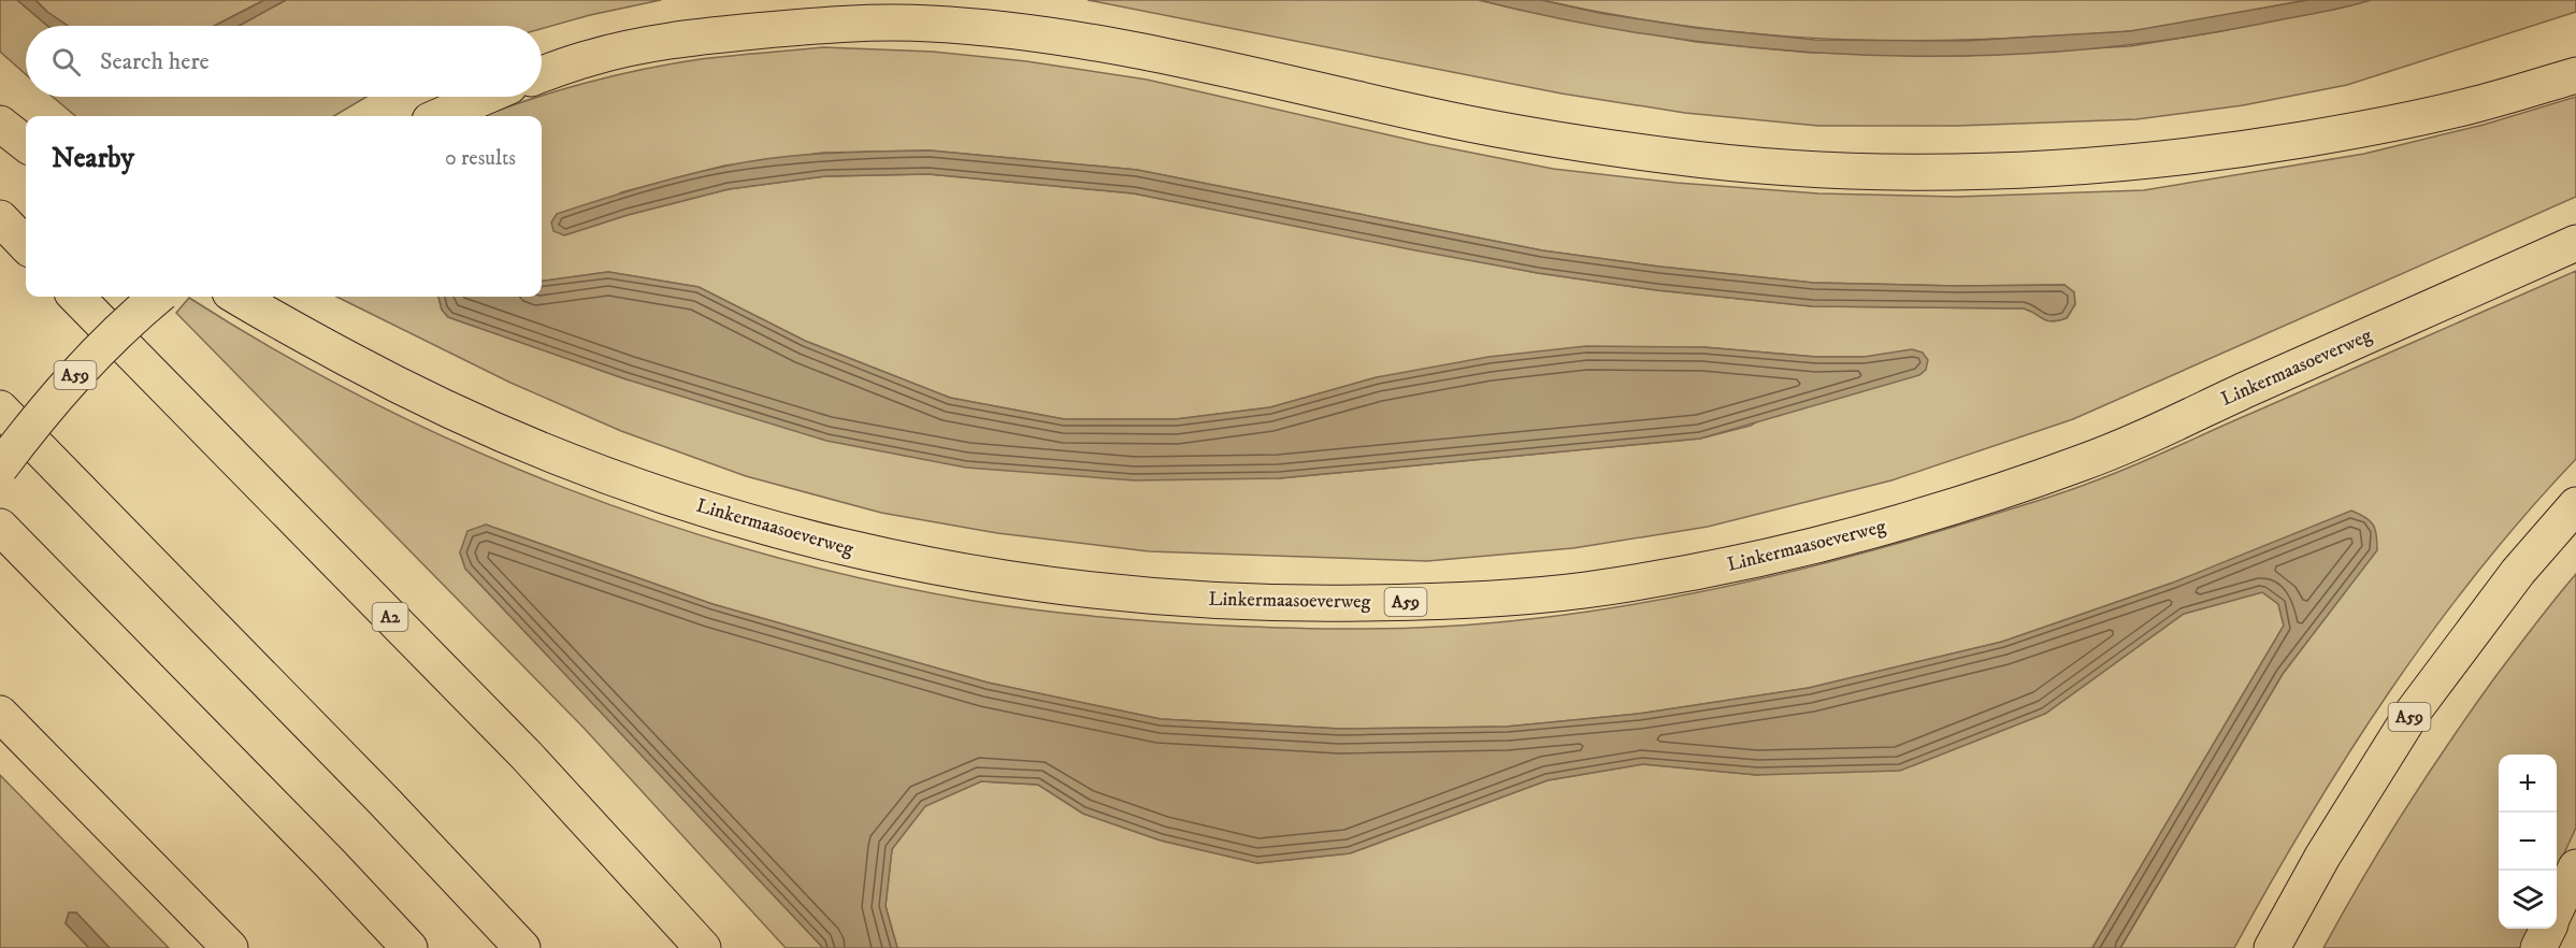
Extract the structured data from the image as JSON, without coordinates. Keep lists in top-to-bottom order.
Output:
{
  "streets": {
    "highway": ["Linkermaasoeverweg", "A59", "A2"]
  },
  "page": {
    "search": "Search here",
    "heading": ["Nearby", "0 results"],
    "map_buttons": ["+", "−"]
  }
}
